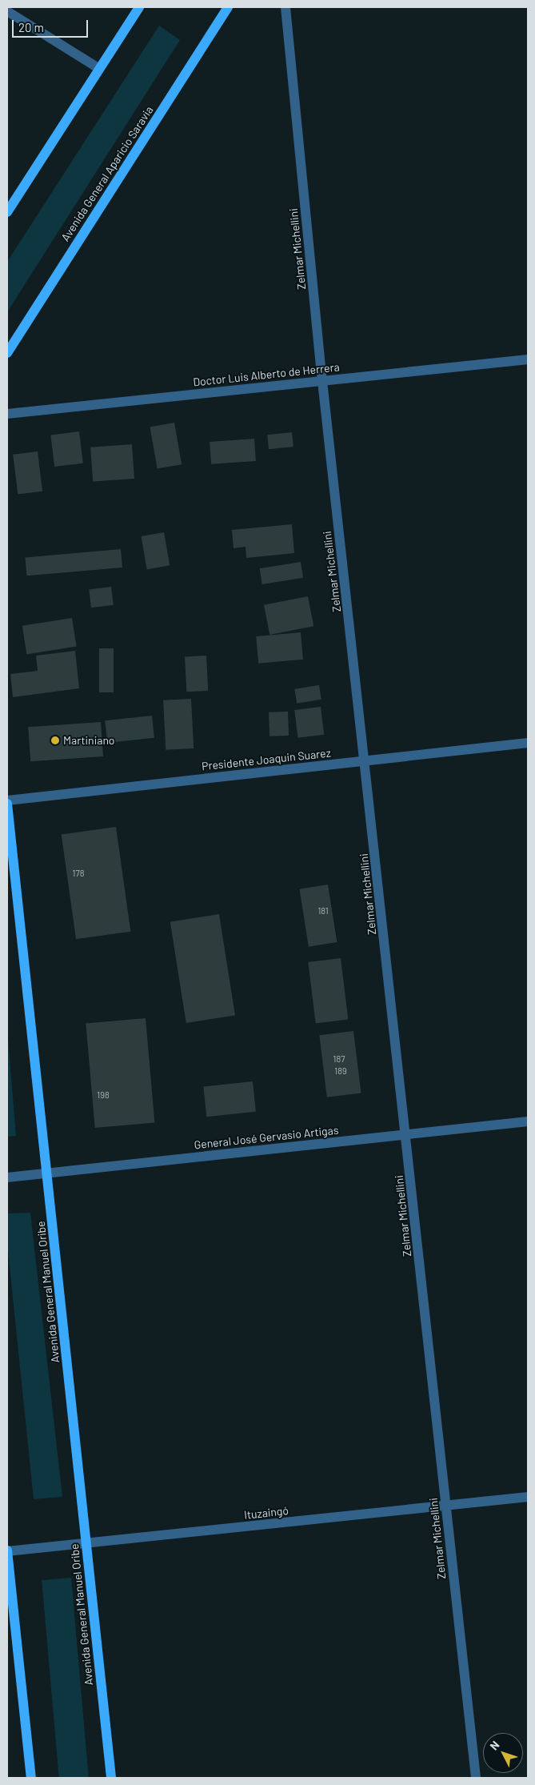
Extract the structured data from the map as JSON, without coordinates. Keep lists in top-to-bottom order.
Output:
{
  "streets": {
    "main road": ["Avenida General Aparicio Saravia", "Avenida General Manuel Oribe"],
    "street": [
      "Zelmar Michellini",
      "Doctor Luis Alberto de Herrera",
      "Presidente Joaquin Suarez",
      "General José Gervasio Artigas",
      "Ituzaingó"
    ]
  },
  "crossings": [
    ["Zelmar Michellini", "Doctor Luis Alberto de Herrera"],
    ["Zelmar Michellini", "Presidente Joaquin Suarez"],
    ["Zelmar Michellini", "General José Gervasio Artigas"],
    ["Zelmar Michellini", "Ituzaingó"],
    ["General José Gervasio Artigas", "Avenida General Manuel Oribe"],
    ["Avenida General Manuel Oribe", "Ituzaingó"]
  ],
  "places": ["Martiniano"],
  "house_numbers": [
    "178",
    "181",
    "187",
    "189",
    "198"
  ],
  "scale_bar": "20 m",
  "north": "top left"
}
